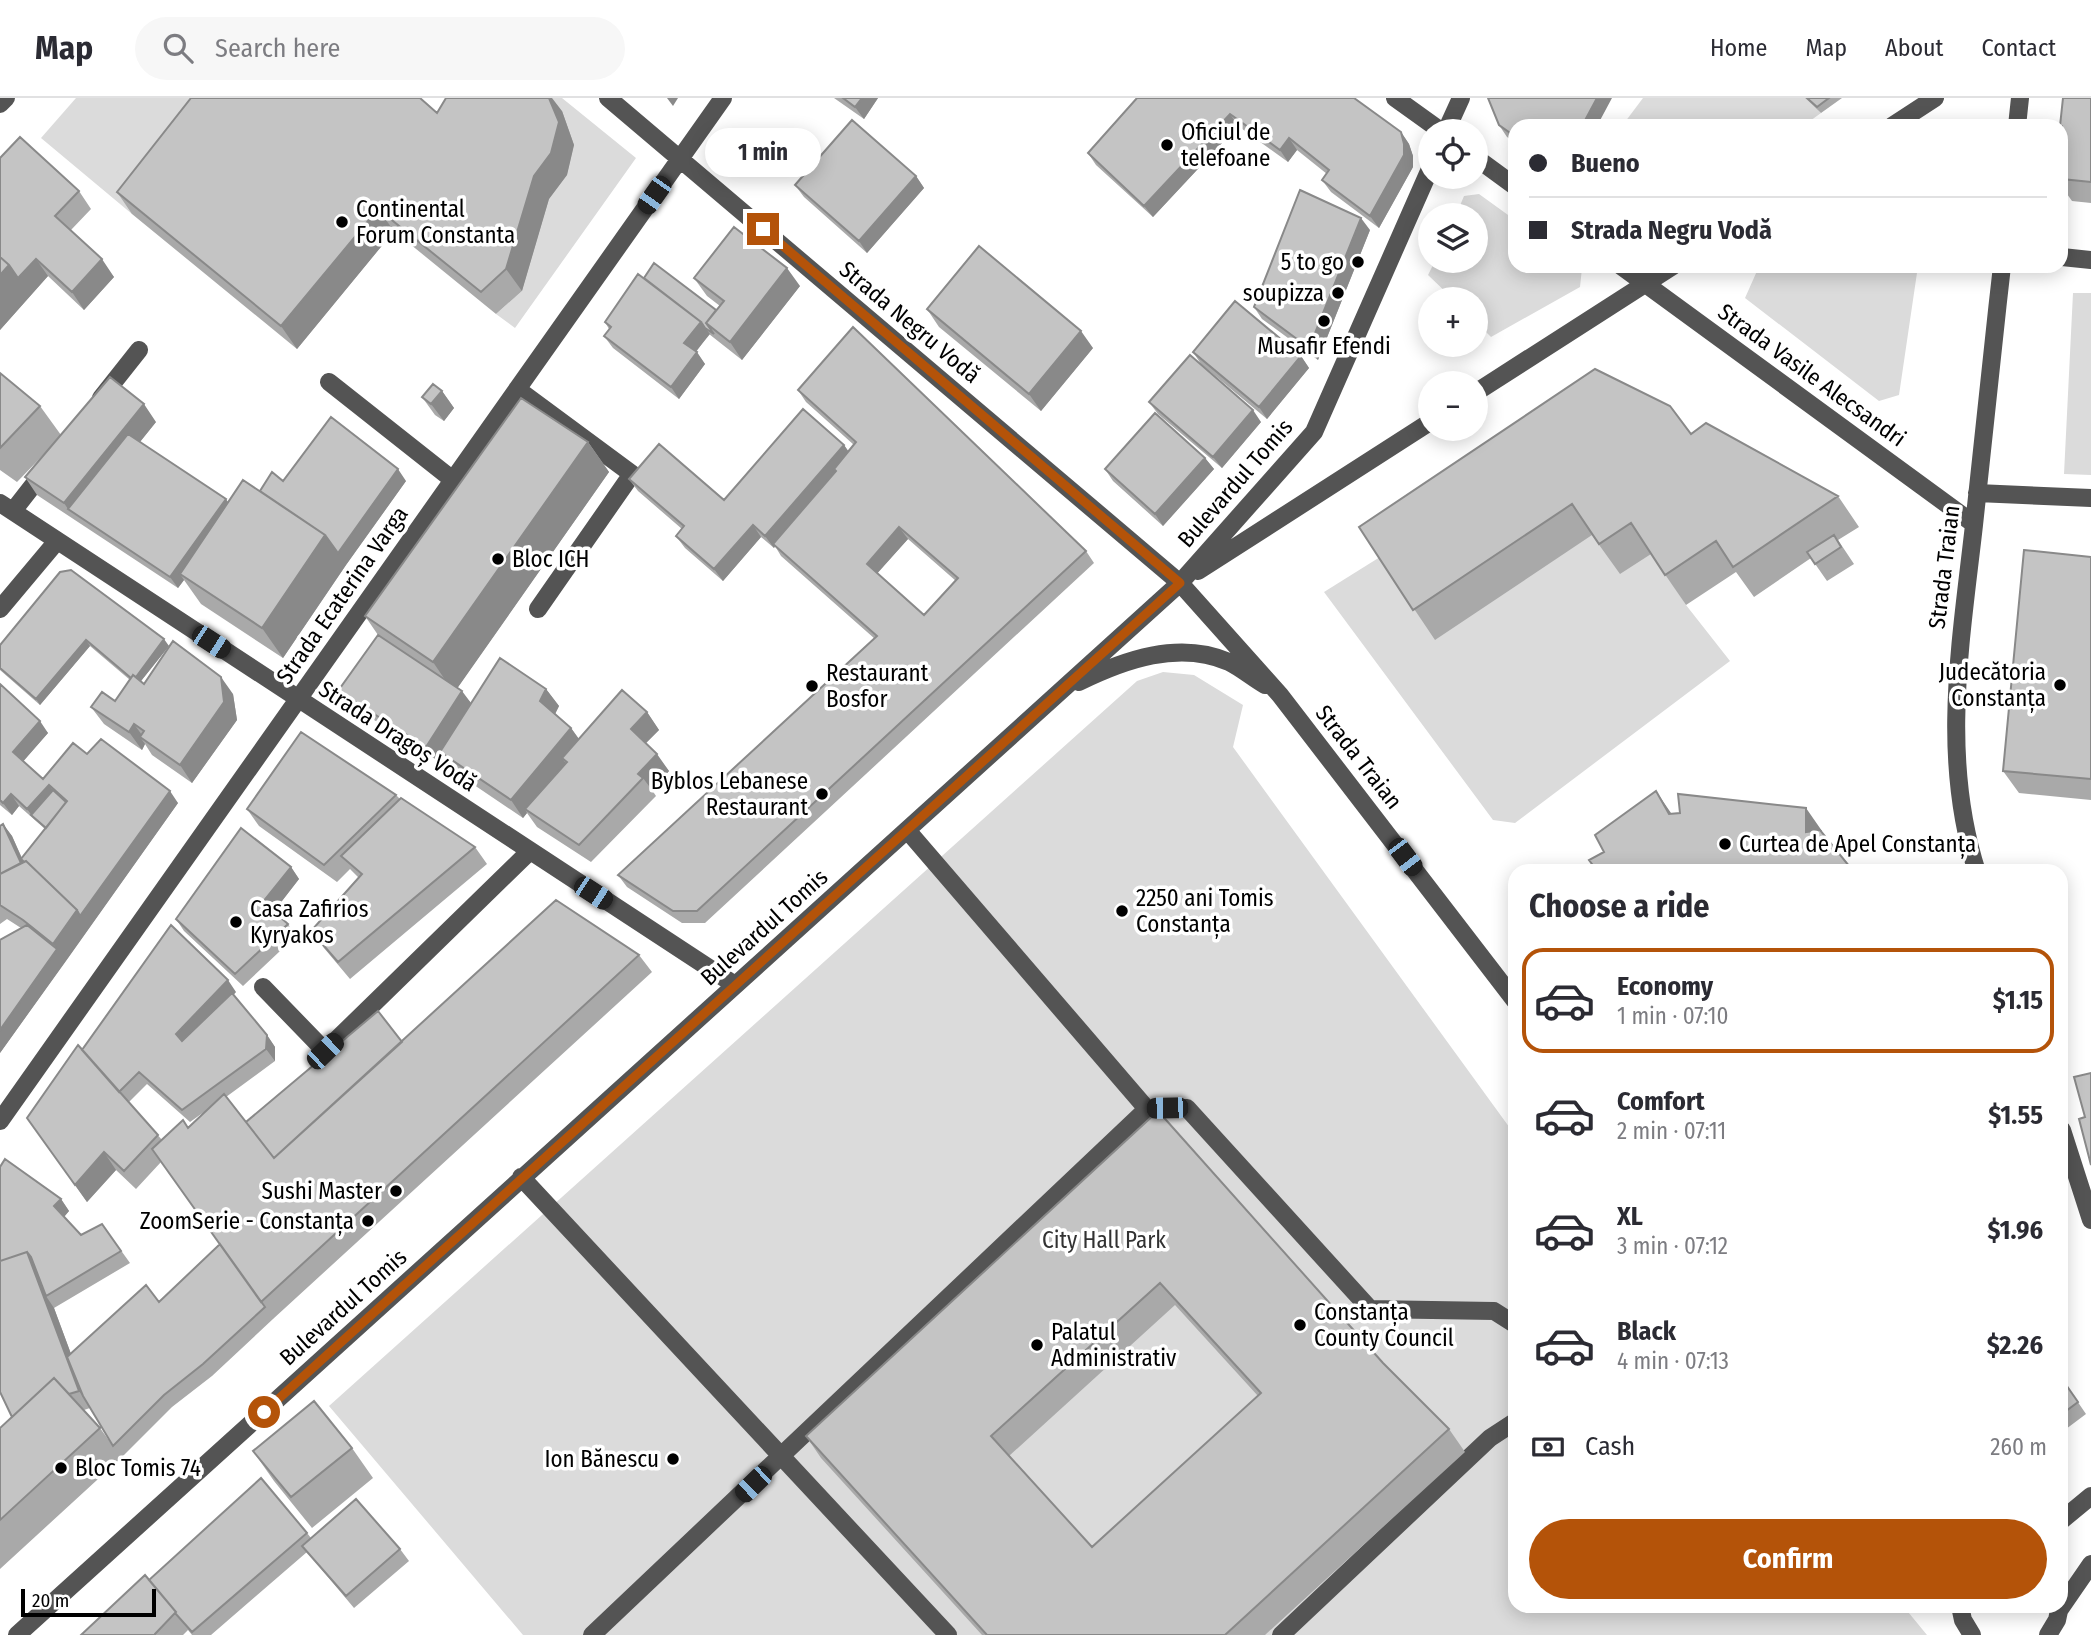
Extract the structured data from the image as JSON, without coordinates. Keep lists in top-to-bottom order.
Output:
{
  "streets": {
    "street": [
      "Strada Negru Vodă",
      "Strada Vasile Alecsandri",
      "Bulevardul Tomis",
      "Strada Traian",
      "Strada Ecaterina Varga",
      "Strada Dragoș Vodă"
    ]
  },
  "crossings": [
    ["Strada Negru Vodă", "Bulevardul Tomis"],
    ["Strada Negru Vodă", "Strada Traian"],
    ["Strada Negru Vodă", "Strada Ecaterina Varga"],
    ["Strada Vasile Alecsandri", "Strada Traian"],
    ["Bulevardul Tomis", "Strada Traian"],
    ["Bulevardul Tomis", "Strada Dragoș Vodă"],
    ["Strada Ecaterina Varga", "Strada Dragoș Vodă"]
  ],
  "parks": ["City Hall Park"],
  "places": [
    "Oficiul de telefoane",
    "Continental Forum Constanta",
    "5 to go",
    "soupizza",
    "Musafir Efendi",
    "Bloc ICH",
    "Judecătoria Constanța",
    "Restaurant Bosfor",
    "Byblos Lebanese Restaurant",
    "Curtea de Apel Constanța",
    "2250 ani Tomis Constanța",
    "Casa Zafirios Kyryakos",
    "Sushi Master",
    "ZoomSerie - Constanța",
    "Constanța County Council",
    "Palatul Administrativ",
    "Ion Bănescu",
    "Bloc Tomis 74"
  ],
  "scale_bar": "20 m",
  "page": {
    "header": "Map",
    "search": "Search here",
    "nav": [
      "Home",
      "Map",
      "About",
      "Contact"
    ],
    "map_buttons": ["+", "−"],
    "banner": ["Bueno", "Strada Negru Vodă"],
    "bubble": "1 min",
    "heading": "Choose a ride",
    "list": [
      {
        "name": "Economy",
        "note": "1 min · 07:10",
        "value": "$1.15"
      },
      {
        "name": "Comfort",
        "note": "2 min · 07:11",
        "value": "$1.55"
      },
      {
        "name": "XL",
        "note": "3 min · 07:12",
        "value": "$1.96"
      },
      {
        "name": "Black",
        "note": "4 min · 07:13",
        "value": "$2.26"
      }
    ],
    "pay": ["Cash", "260 m"],
    "buttons": "Confirm",
    "scale": "20 m"
  }
}
